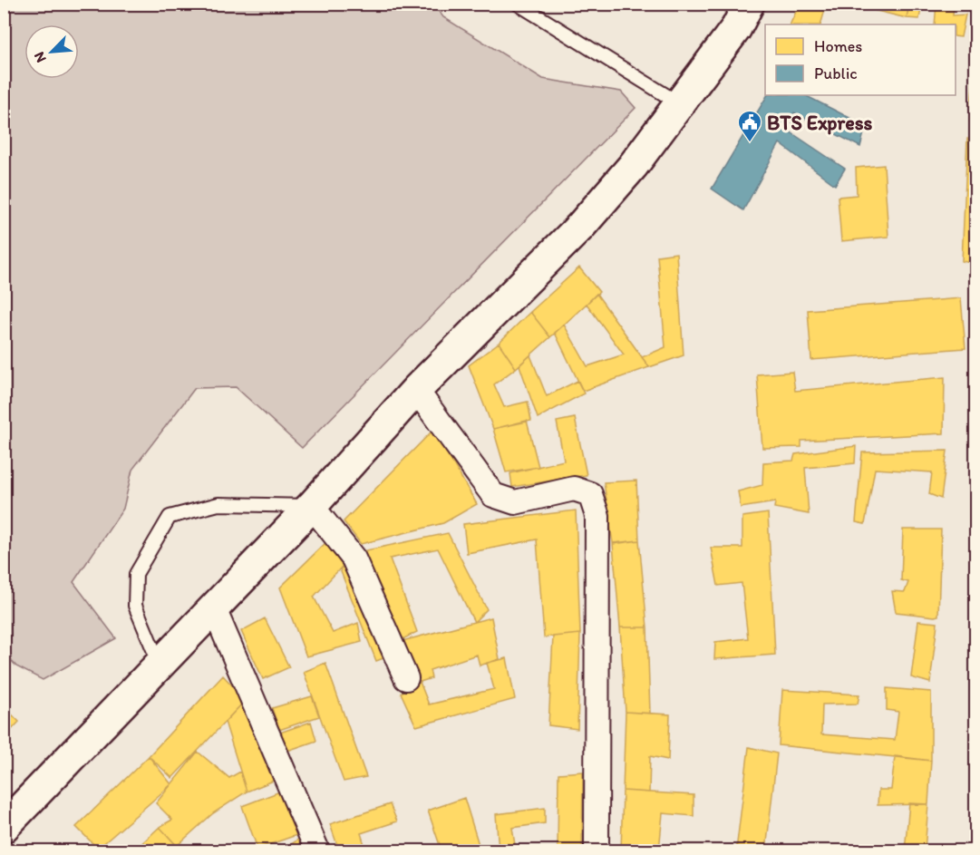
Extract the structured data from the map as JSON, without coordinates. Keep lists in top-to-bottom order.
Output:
{
  "places": {
    "public building": ["BTS Express"]
  },
  "legend": ["Homes", "Public"],
  "north": "bottom left"
}
